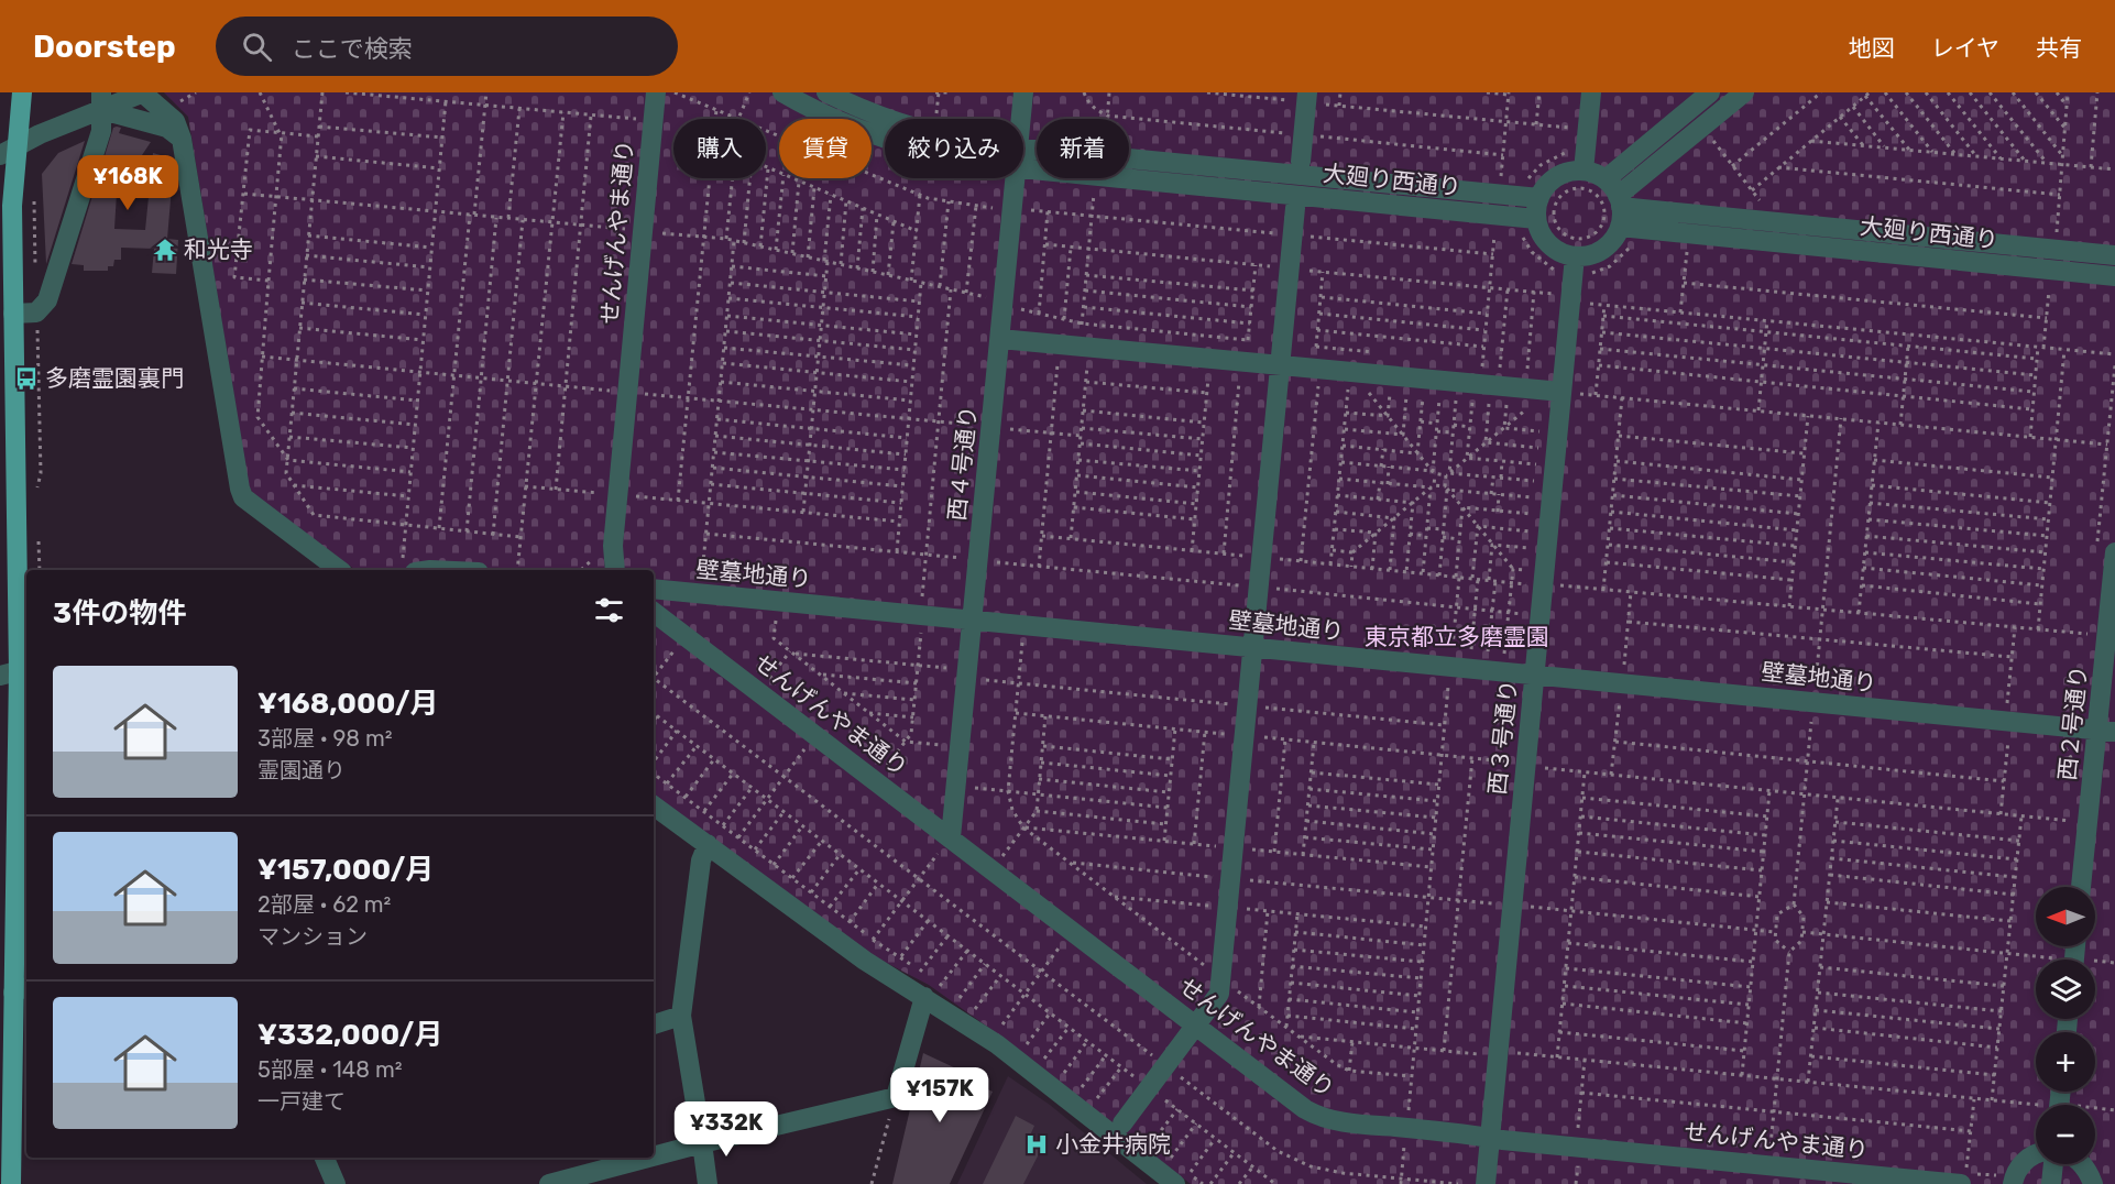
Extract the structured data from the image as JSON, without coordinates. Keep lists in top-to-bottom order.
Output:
{
  "streets": {
    "street": [
      "大廻り西通り",
      "せんげんやま通り",
      "西４号通り",
      "壁墓地通り",
      "西２号通り",
      "西３号通り"
    ]
  },
  "crossings": [
    ["せんげんやま通り", "西４号通り"],
    ["せんげんやま通り", "西３号通り"],
    ["西４号通り", "壁墓地通り"],
    ["壁墓地通り", "西２号通り"],
    ["壁墓地通り", "西３号通り"]
  ],
  "parks": ["東京都立多磨霊園"],
  "places": {
    "temple": ["和光寺"],
    "bus stop": ["多磨霊園裏門"],
    "hospital": ["小金井病院"]
  },
  "north": "left",
  "page": {
    "header": "Doorstep",
    "search": "ここで検索",
    "nav": ["地図", "レイヤ", "共有"],
    "chip": [
      "購入",
      "賃貸",
      "絞り込み",
      "新着"
    ],
    "price": ["¥168K", "¥157K", "¥332K"],
    "heading": "3件の物件",
    "list": [
      {
        "name": "¥168,000/月",
        "note": "3部屋 · 98 m² · 霊園通り"
      },
      {
        "name": "¥157,000/月",
        "note": "2部屋 · 62 m² · マンション"
      },
      {
        "name": "¥332,000/月",
        "note": "5部屋 · 148 m² · 一戸建て"
      }
    ],
    "map_buttons": ["+", "−"]
  }
}
